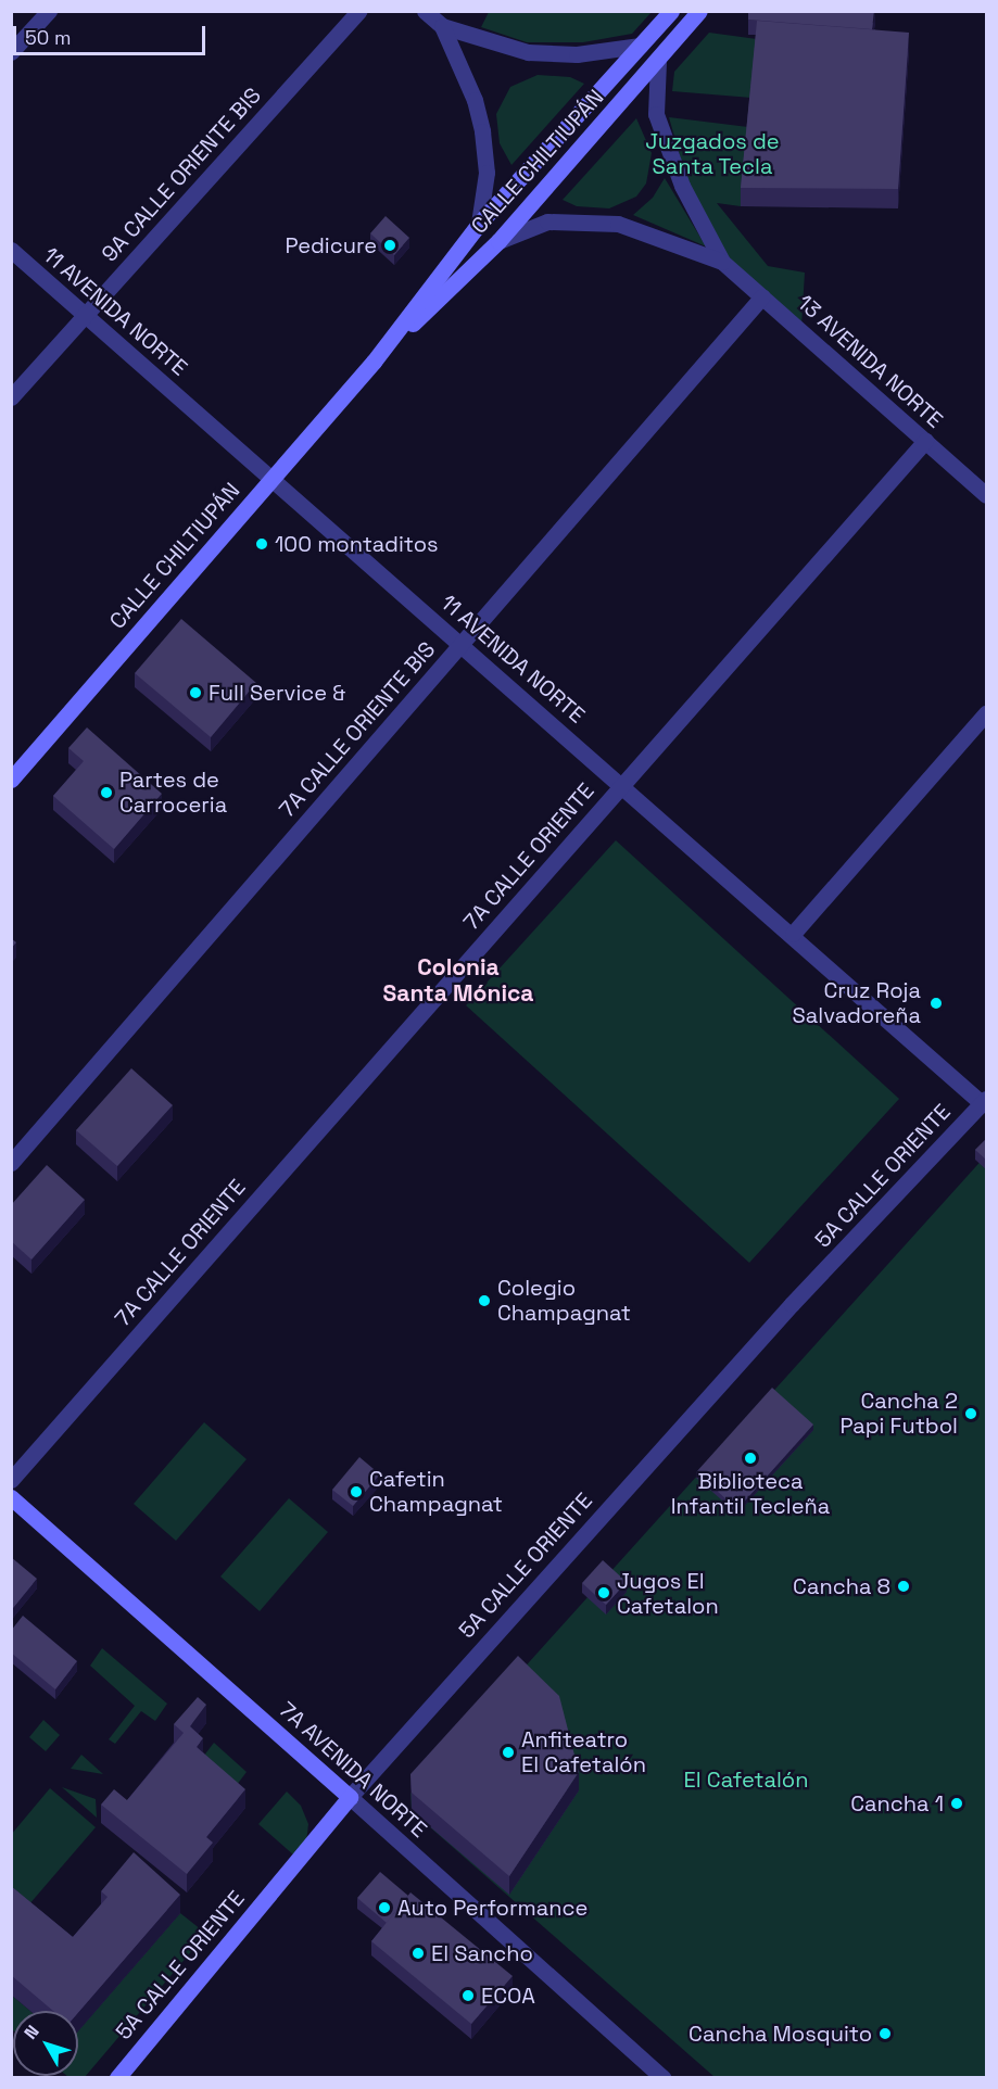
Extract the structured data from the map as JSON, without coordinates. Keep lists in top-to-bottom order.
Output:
{
  "streets": {
    "main road": ["CALLE CHILTIUPÁN", "5A CALLE ORIENTE", "7A AVENIDA NORTE"],
    "street": [
      "9A CALLE ORIENTE BIS",
      "11 AVENIDA NORTE",
      "13 AVENIDA NORTE",
      "7A CALLE ORIENTE BIS",
      "7A CALLE ORIENTE"
    ]
  },
  "crossings": [
    ["CALLE CHILTIUPÁN", "11 AVENIDA NORTE"],
    ["CALLE CHILTIUPÁN", "13 AVENIDA NORTE"],
    ["9A CALLE ORIENTE BIS", "11 AVENIDA NORTE"],
    ["11 AVENIDA NORTE", "7A CALLE ORIENTE BIS"],
    ["11 AVENIDA NORTE", "7A CALLE ORIENTE"],
    ["11 AVENIDA NORTE", "5A CALLE ORIENTE"],
    ["13 AVENIDA NORTE", "7A CALLE ORIENTE BIS"],
    ["13 AVENIDA NORTE", "7A CALLE ORIENTE"],
    ["5A CALLE ORIENTE", "7A AVENIDA NORTE"]
  ],
  "districts": ["Colonia Santa Mónica"],
  "parks": ["Juzgados de Santa Tecla", "El Cafetalón"],
  "places": [
    "Pedicure",
    "100 montaditos",
    "Full Service &",
    "Partes de Carroceria",
    "Cruz Roja Salvadoreña",
    "Colegio Champagnat",
    "Cancha 2 Papi Futbol",
    "Biblioteca Infantil Tecleña",
    "Cafetin Champagnat",
    "Cancha 8",
    "Jugos El Cafetalon",
    "Anfiteatro El Cafetalón",
    "Cancha 1",
    "Auto Performance",
    "El Sancho",
    "ECOA",
    "Cancha Mosquito"
  ],
  "scale_bar": "50 m",
  "north": "top left"
}
